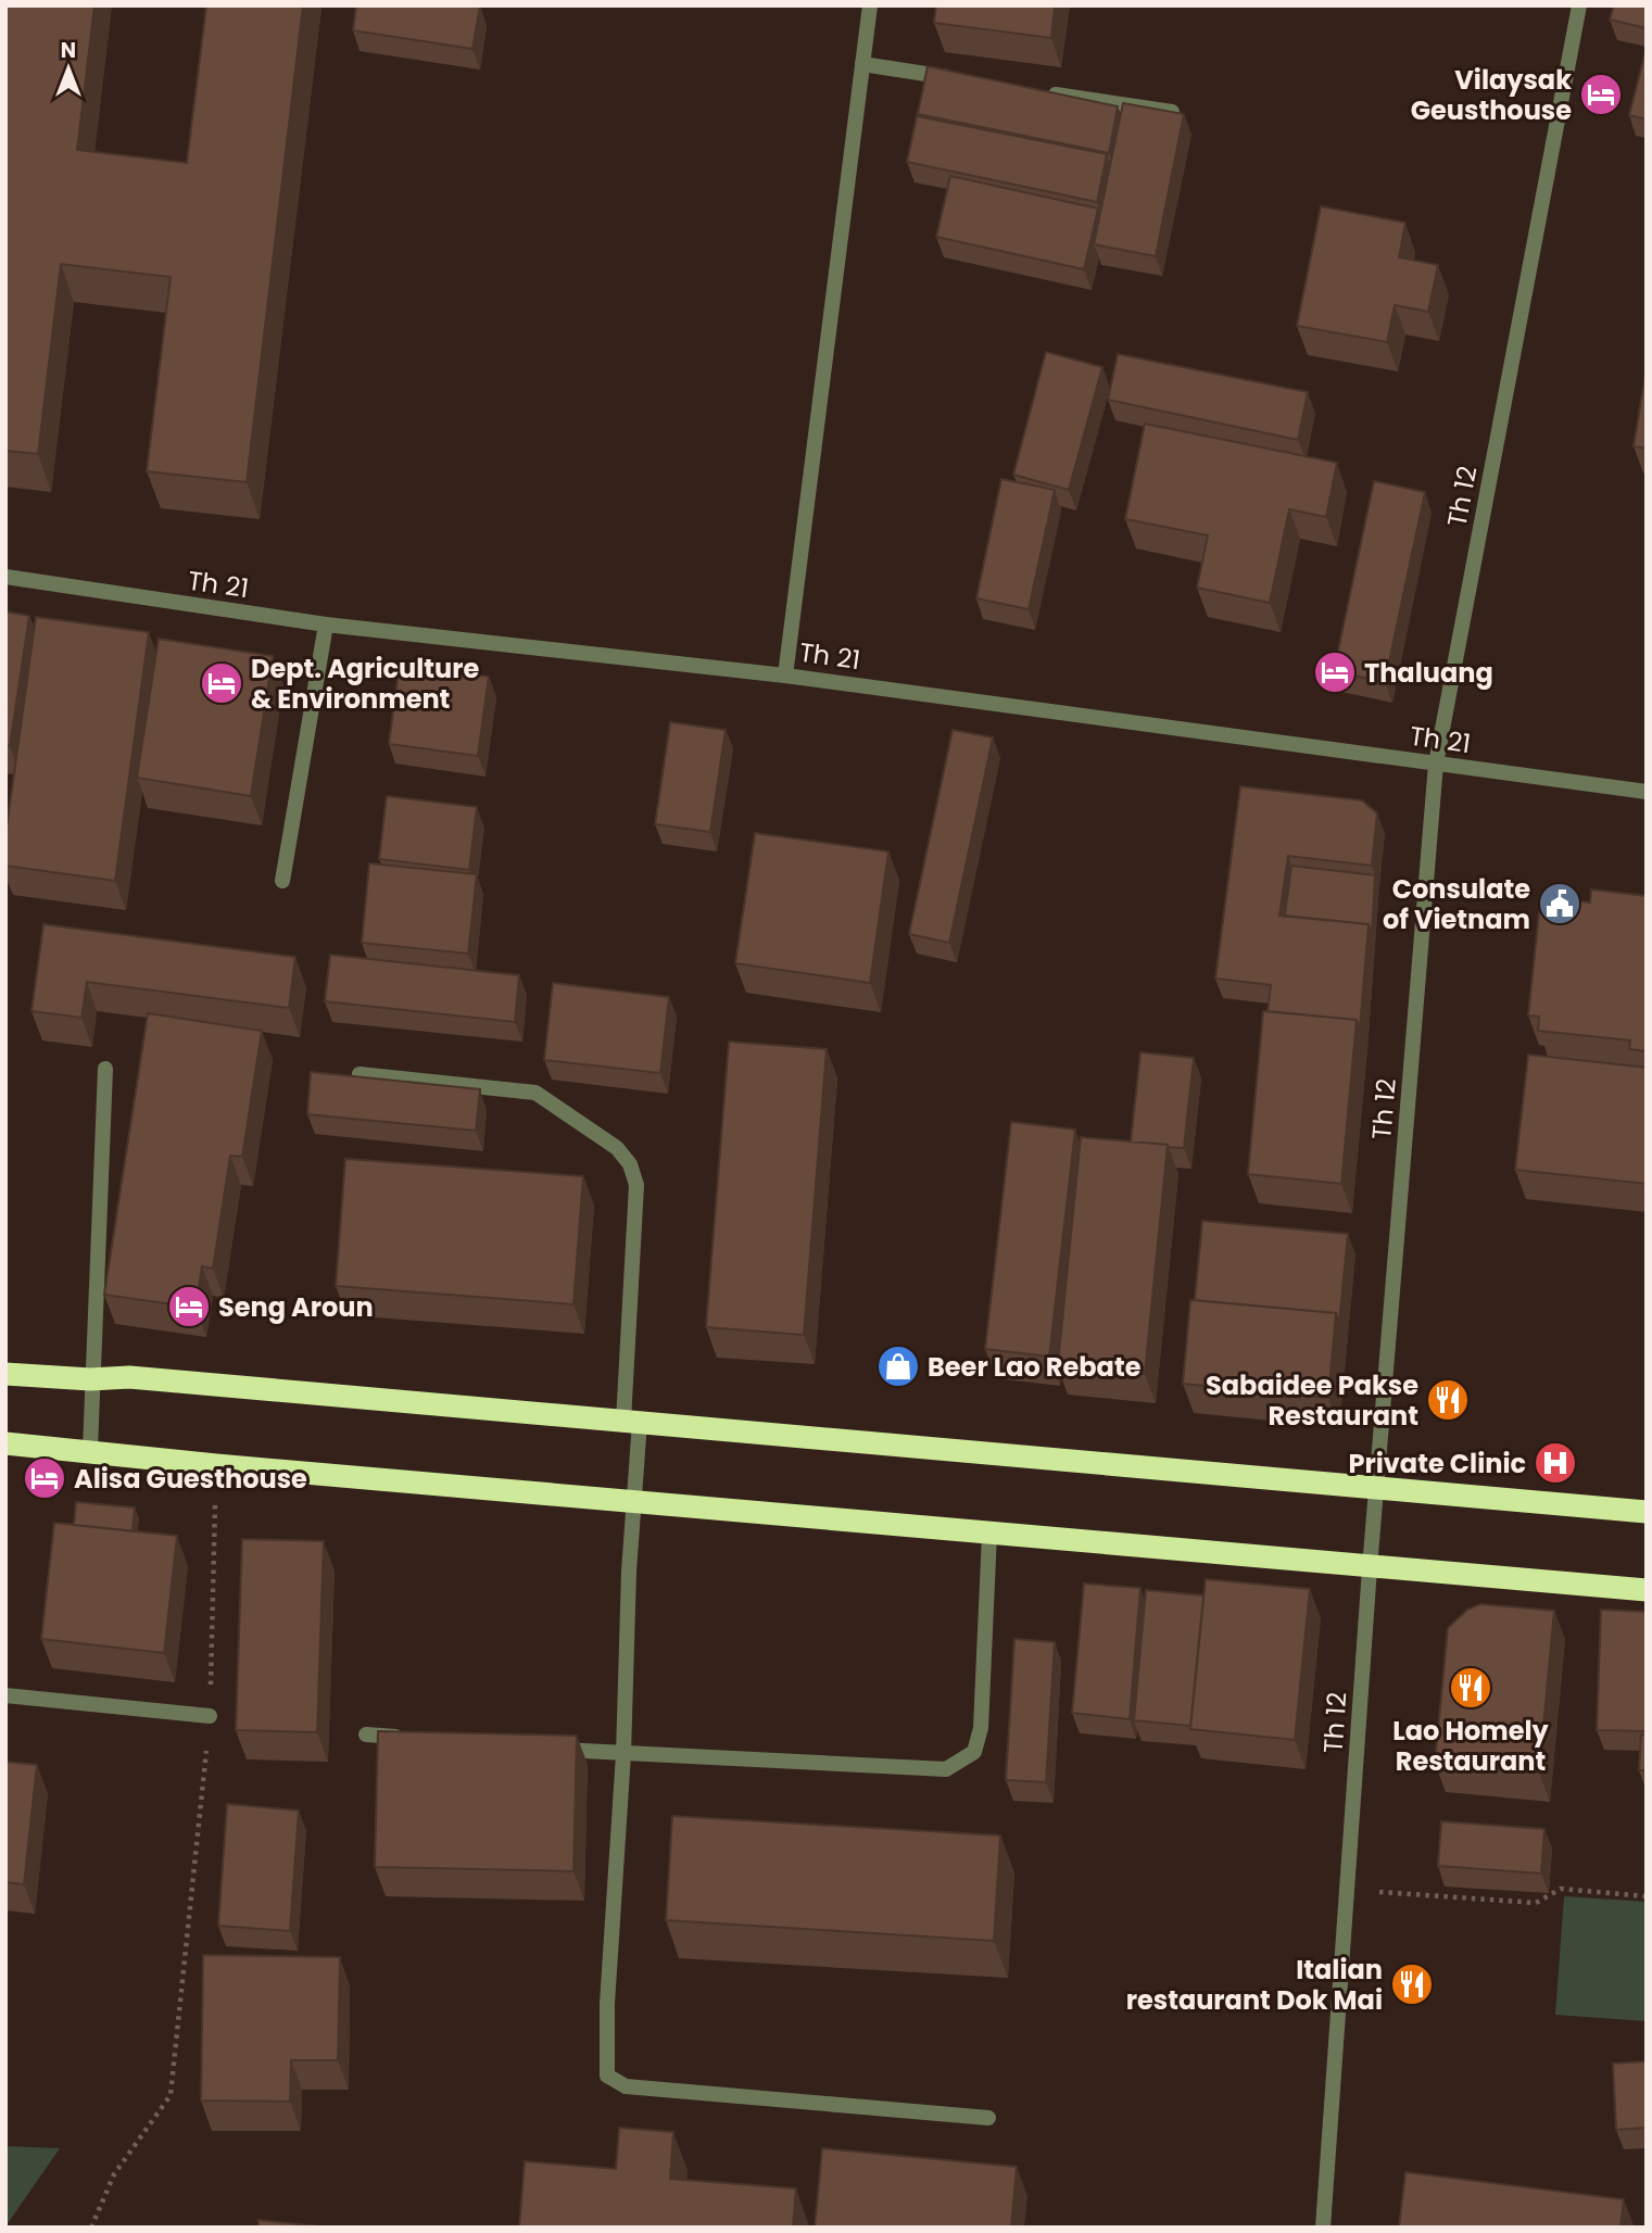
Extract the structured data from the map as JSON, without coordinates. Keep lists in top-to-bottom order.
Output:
{
  "streets": {
    "street": ["Th 12", "Th 21"]
  },
  "crossings": [
    ["Th 12", "Th 21"]
  ],
  "places": {
    "hotel": [
      "Vilaysak Geusthouse",
      "Thaluang",
      "Dept. Agriculture & Environment",
      "Seng Aroun",
      "Alisa Guesthouse"
    ],
    "public building": ["Consulate of Vietnam"],
    "shop": ["Beer Lao Rebate"],
    "restaurant": ["Sabaidee Pakse Restaurant", "Lao Homely Restaurant", "Italian restaurant Dok Mai"],
    "hospital": ["Private Clinic"]
  },
  "north": "top"
}
